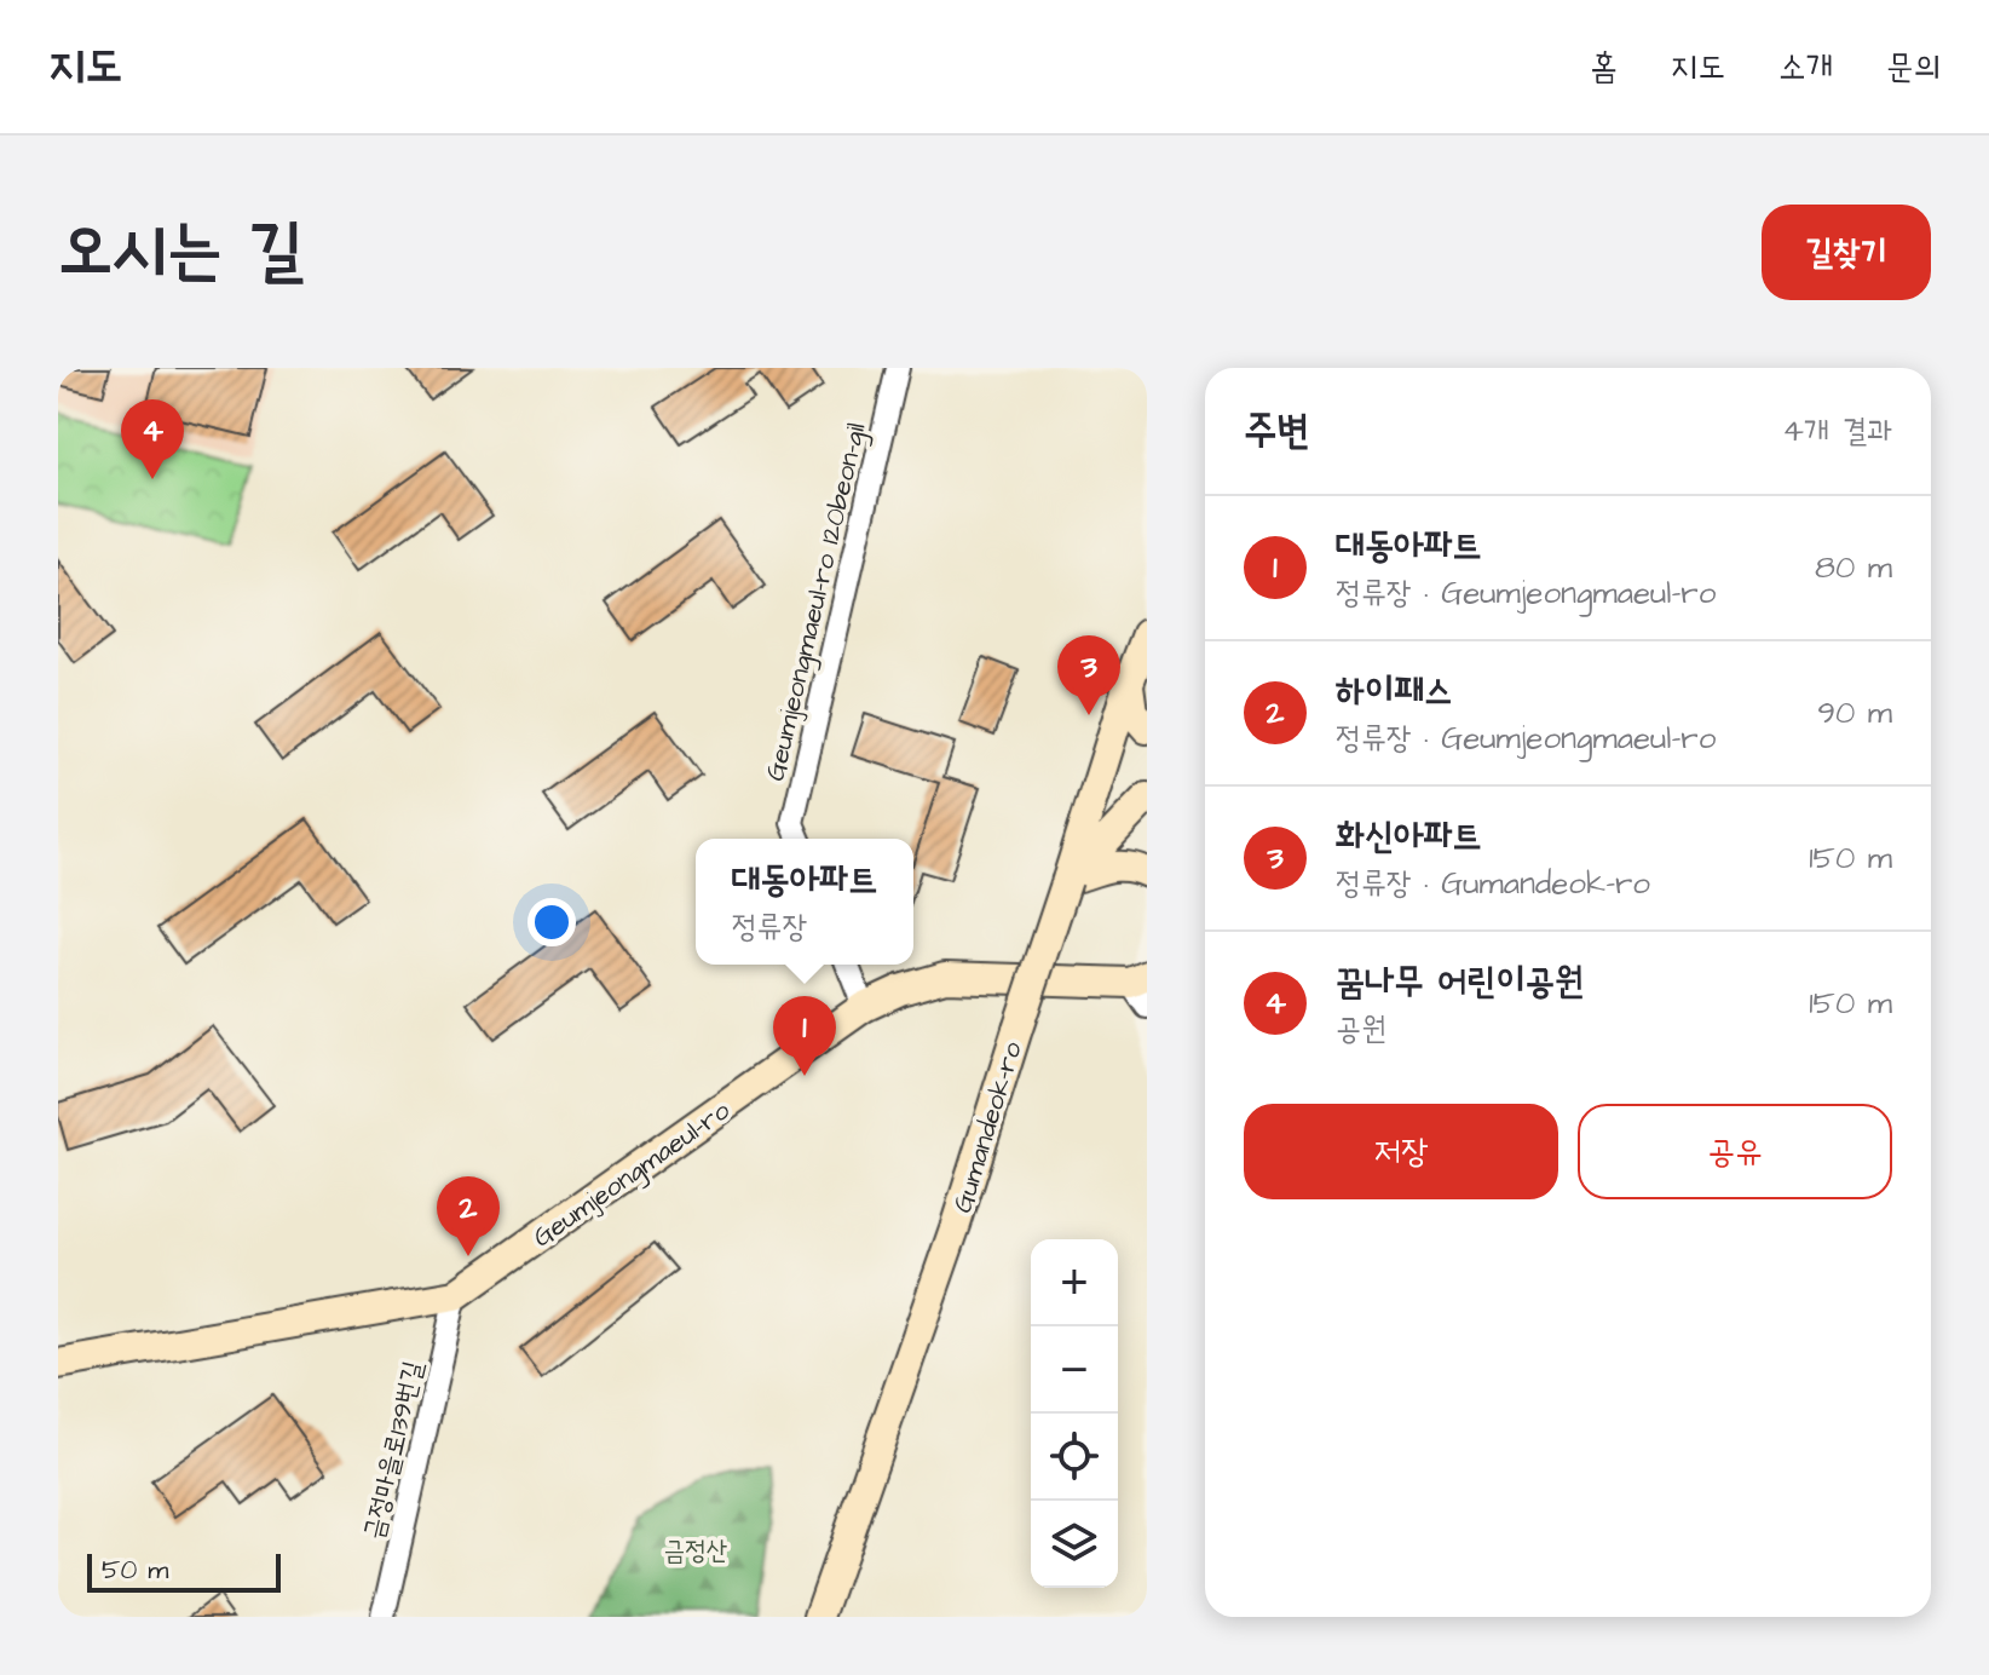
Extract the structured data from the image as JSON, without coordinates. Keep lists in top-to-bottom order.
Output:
{
  "streets": {
    "main road": ["Gumandeok-ro", "Geumjeongmaeul-ro"],
    "street": ["Geumjeongmaeul-ro 120beon-gil", "금정마을로139번길"]
  },
  "crossings": [
    ["Geumjeongmaeul-ro", "금정마을로139번길"]
  ],
  "parks": ["금정산"],
  "scale_bar": "50 m",
  "page": {
    "header": "지도",
    "nav": [
      "홈",
      "지도",
      "소개",
      "문의"
    ],
    "title": "오시는 길",
    "buttons": [
      "길찾기",
      ["저장", "공유"]
    ],
    "heading": ["주변", "4개 결과"],
    "pins": [
      "4",
      "3",
      "1",
      "2"
    ],
    "list": [
      {
        "mark": "1",
        "name": "대동아파트",
        "note": "정류장 · Geumjeongmaeul-ro",
        "value": "80 m"
      },
      {
        "mark": "2",
        "name": "하이패스",
        "note": "정류장 · Geumjeongmaeul-ro",
        "value": "90 m"
      },
      {
        "mark": "3",
        "name": "화신아파트",
        "note": "정류장 · Gumandeok-ro",
        "value": "150 m"
      },
      {
        "mark": "4",
        "name": "꿈나무 어린이공원",
        "note": "공원",
        "value": "150 m"
      }
    ],
    "popup": ["대동아파트", "정류장"],
    "map_buttons": ["+", "−"],
    "scale": "50 m"
  }
}
